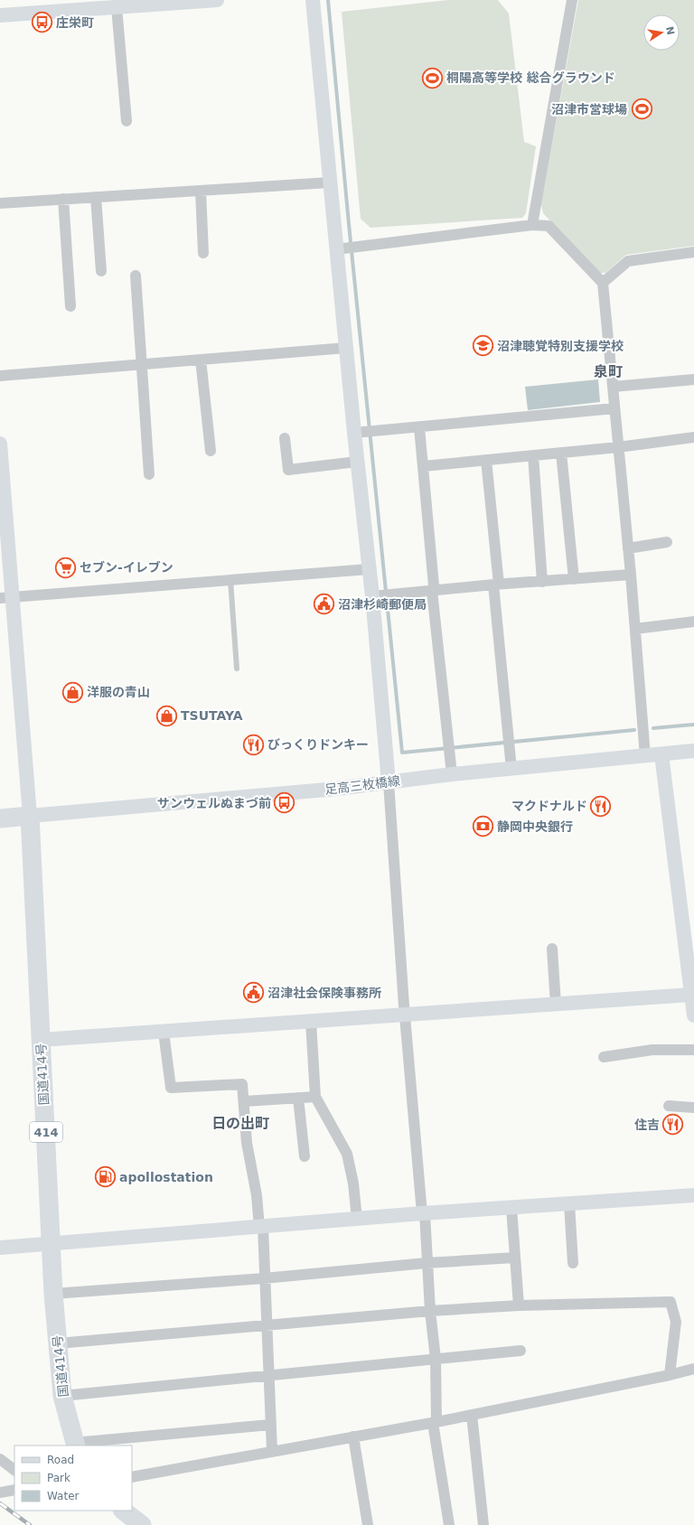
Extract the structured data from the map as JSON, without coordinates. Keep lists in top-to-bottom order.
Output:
{
  "streets": {
    "highway": ["国道414号", "414"],
    "street": ["足高三枚橋線"]
  },
  "crossings": [
    ["足高三枚橋線", "国道414号"]
  ],
  "districts": ["泉町", "日の出町"],
  "places": {
    "bus stop": ["庄栄町", "サンウェルぬまづ前"],
    "sports": ["桐陽高等学校 総合グラウンド", "沼津市営球場"],
    "school or university": ["沼津聴覚特別支援学校"],
    "supermarket": ["セブン-イレブン"],
    "public building": ["沼津杉崎郵便局", "沼津社会保険事務所"],
    "shop": ["洋服の青山", "TSUTAYA"],
    "restaurant": ["びっくりドンキー", "マクドナルド", "住吉"],
    "bank": ["静岡中央銀行"],
    "fuel station": ["apollostation"]
  },
  "legend": ["Road", "Park", "Water"],
  "north": "right"
}
